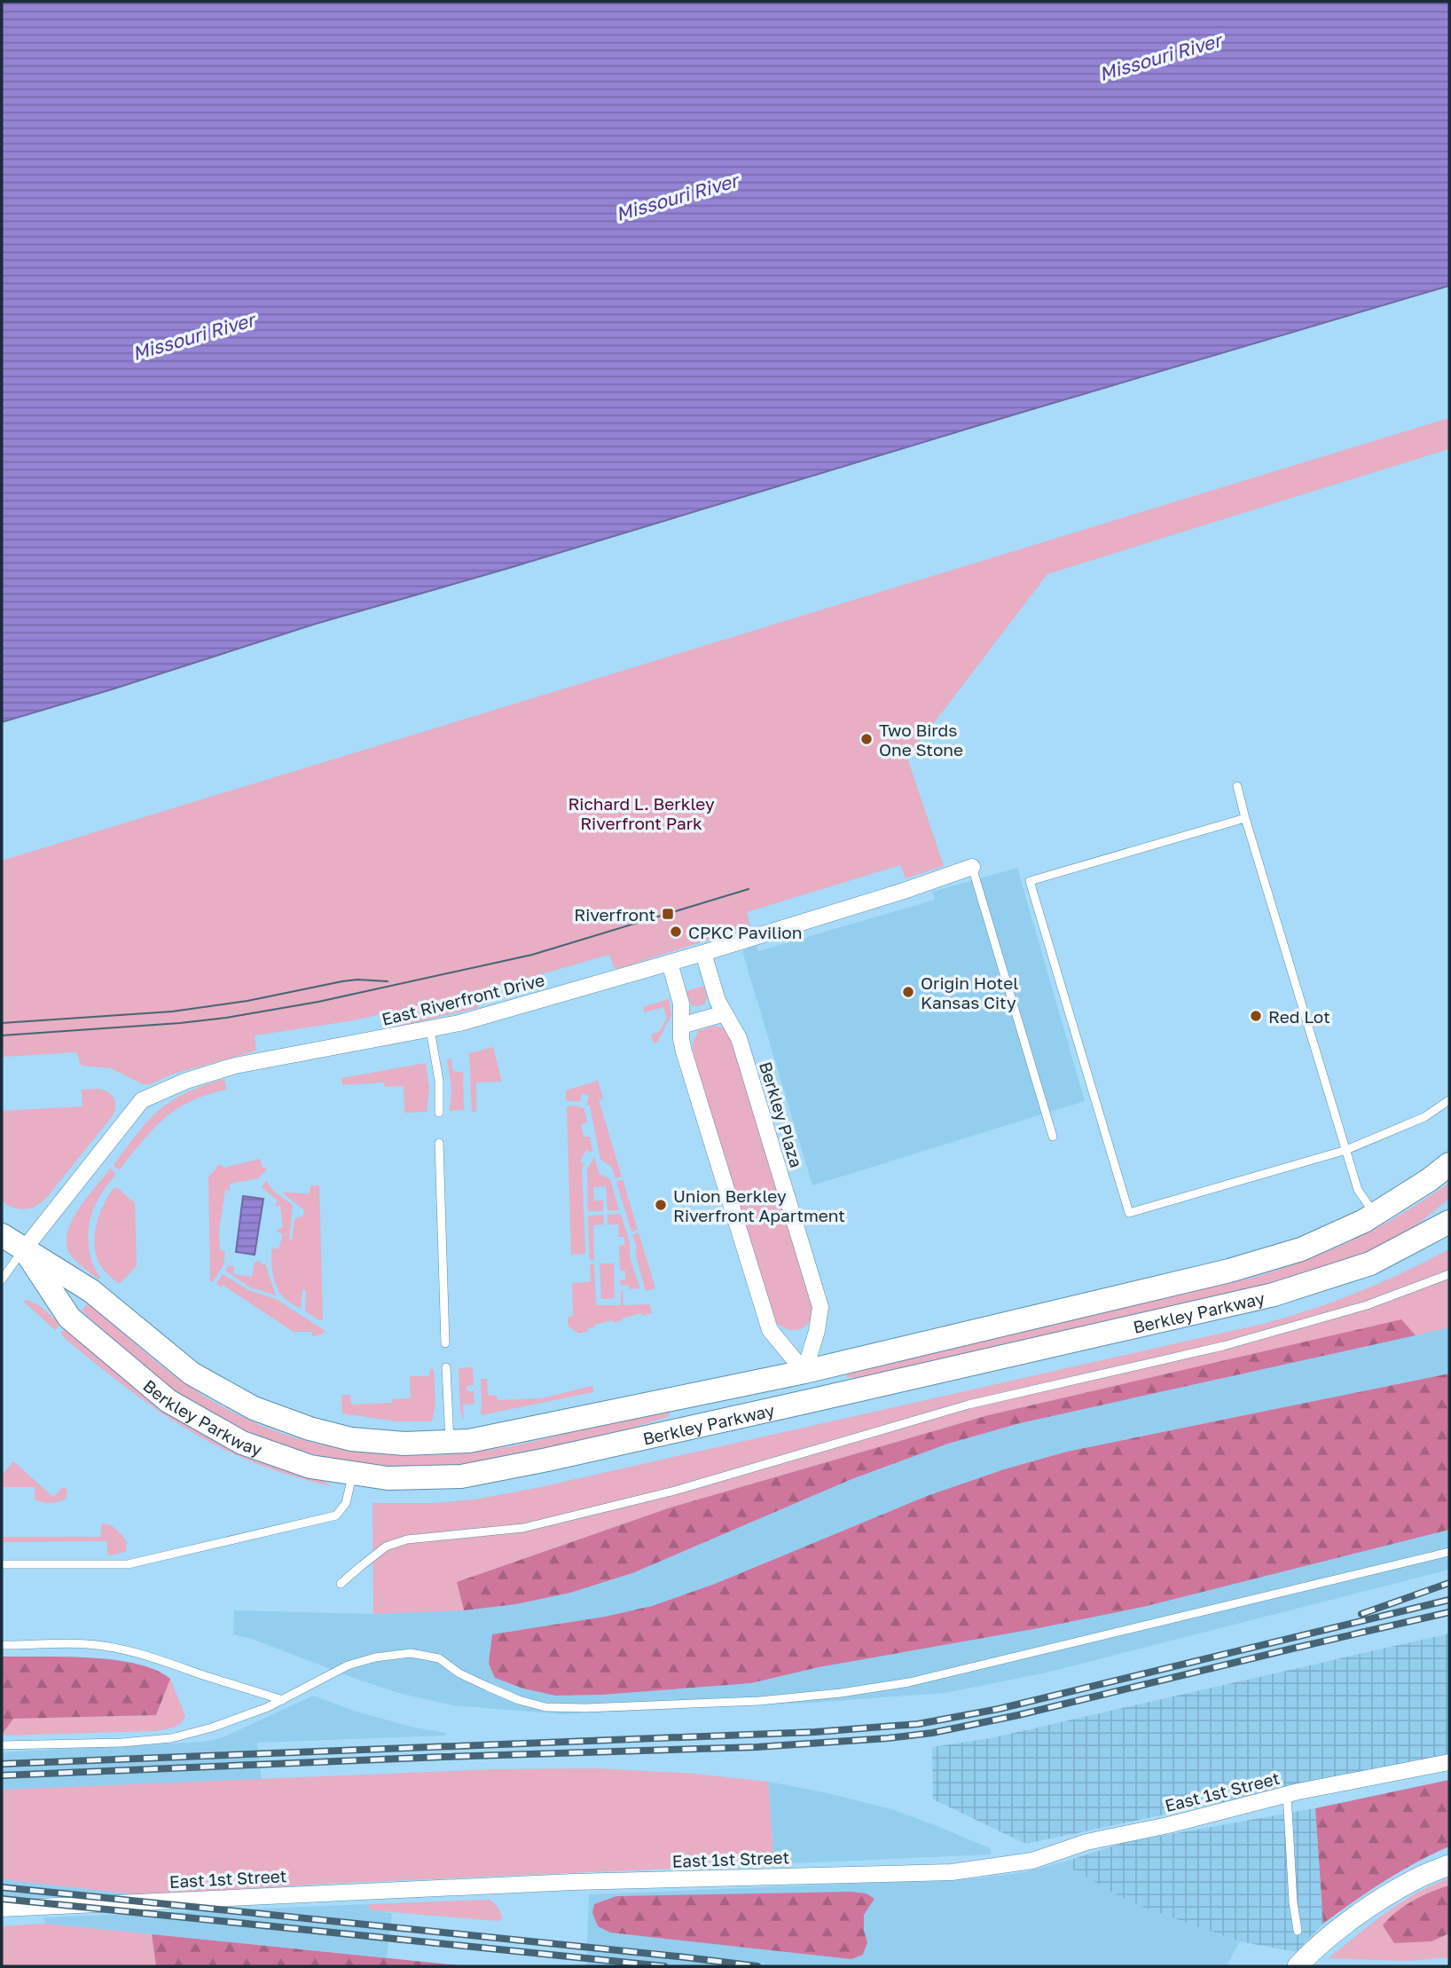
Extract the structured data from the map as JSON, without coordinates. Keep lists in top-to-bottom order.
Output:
{
  "streets": {
    "main road": ["Berkley Parkway"],
    "street": ["East Riverfront Drive", "Berkley Plaza", "East 1st Street"]
  },
  "crossings": [
    ["East Riverfront Drive", "Berkley Plaza"],
    ["East Riverfront Drive", "Berkley Parkway"],
    ["Berkley Plaza", "Berkley Parkway"]
  ],
  "water": ["Missouri River"],
  "parks": ["Richard L. Berkley Riverfront Park"],
  "places": {
    "other": [
      "Two Birds One Stone",
      "CPKC Pavilion",
      "Origin Hotel Kansas City",
      "Red Lot",
      "Union Berkley Riverfront Apartment"
    ],
    "transit": ["Riverfront"]
  }
}
